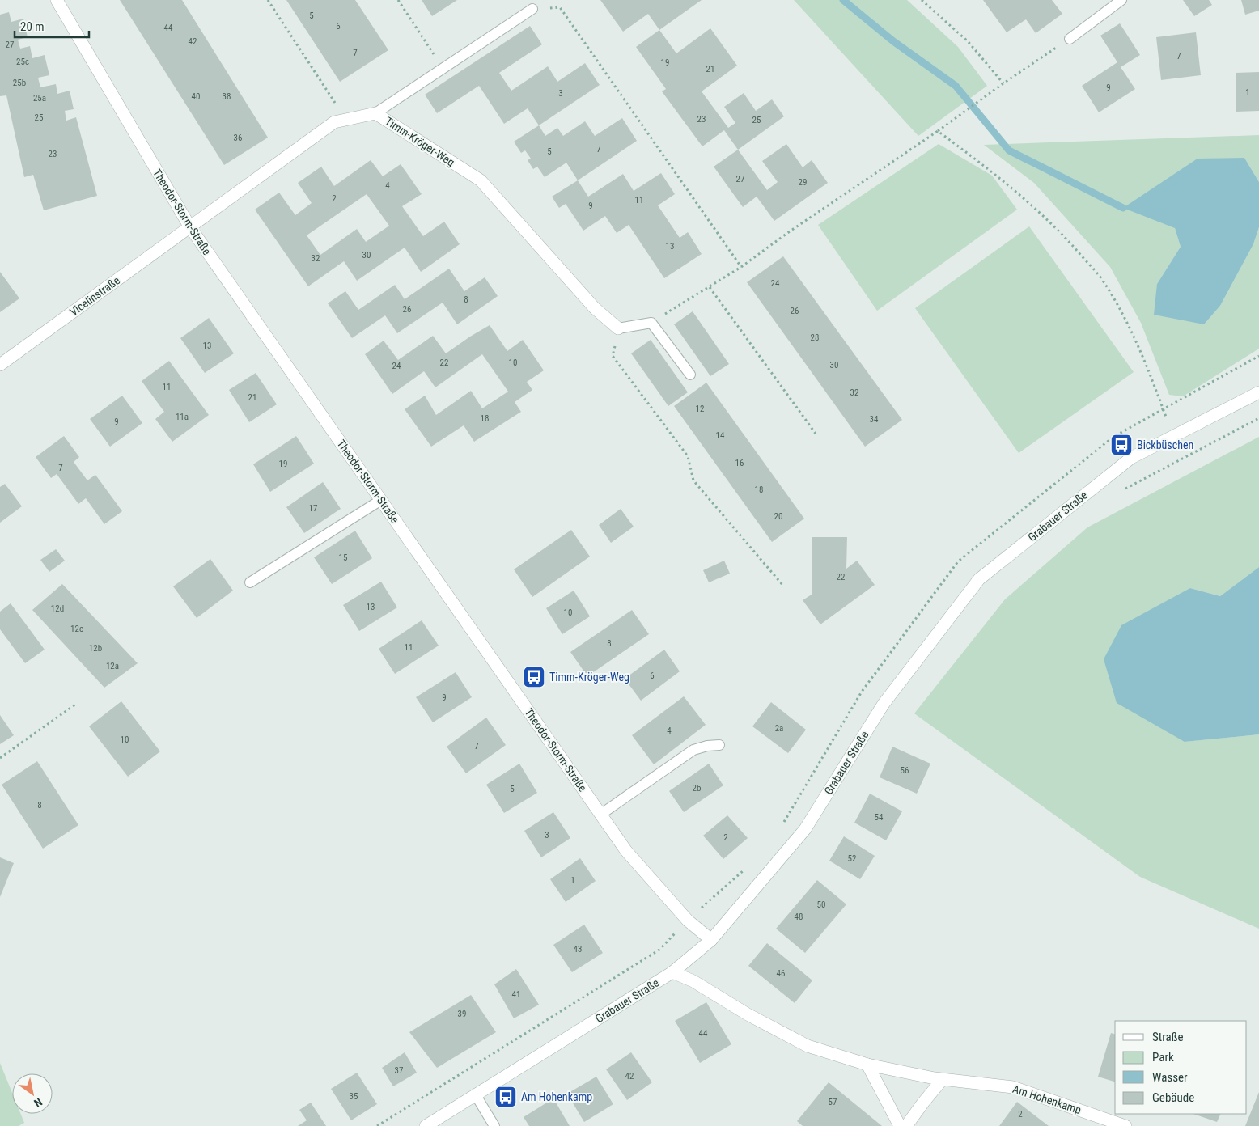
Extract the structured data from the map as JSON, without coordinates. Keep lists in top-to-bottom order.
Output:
{
  "streets": {
    "street": [
      "Timm-Kröger-Weg",
      "Theodor-Storm-Straße",
      "Vicelinstraße",
      "Grabauer Straße",
      "Am Hohenkamp"
    ]
  },
  "crossings": [
    ["Timm-Kröger-Weg", "Theodor-Storm-Straße"],
    ["Timm-Kröger-Weg", "Vicelinstraße"],
    ["Theodor-Storm-Straße", "Vicelinstraße"],
    ["Theodor-Storm-Straße", "Grabauer Straße"],
    ["Grabauer Straße", "Am Hohenkamp"]
  ],
  "places": {
    "bus stop": ["Bickbüschen", "Timm-Kröger-Weg", "Am Hohenkamp"]
  },
  "house_numbers": [
    "5",
    "6",
    "44",
    "42",
    "27",
    "7",
    "7",
    "25c",
    "19",
    "21",
    "25b",
    "9",
    "1",
    "3",
    "40",
    "38",
    "25a",
    "25",
    "23",
    "25",
    "36",
    "7",
    "5",
    "23",
    "27",
    "29",
    "4",
    "2",
    "11",
    "9",
    "13",
    "30",
    "32",
    "24",
    "8",
    "26",
    "26",
    "28",
    "13",
    "22",
    "10",
    "30",
    "24",
    "11",
    "32",
    "21",
    "12",
    "11a",
    "18",
    "34",
    "9",
    "14",
    "16",
    "19",
    "7",
    "18",
    "17",
    "20",
    "15",
    "22",
    "13",
    "12d",
    "10",
    "12c",
    "8",
    "11",
    "12b",
    "12a",
    "6",
    "9",
    "2a",
    "4",
    "10",
    "7",
    "56",
    "2b",
    "5",
    "8",
    "54",
    "3",
    "2",
    "52",
    "1",
    "50",
    "48",
    "43",
    "46",
    "41",
    "39",
    "44",
    "37",
    "42",
    "35",
    "57",
    "2"
  ],
  "legend": [
    "Straße",
    "Park",
    "Wasser",
    "Gebäude"
  ],
  "scale_bar": "20 m",
  "north": "bottom right"
}
